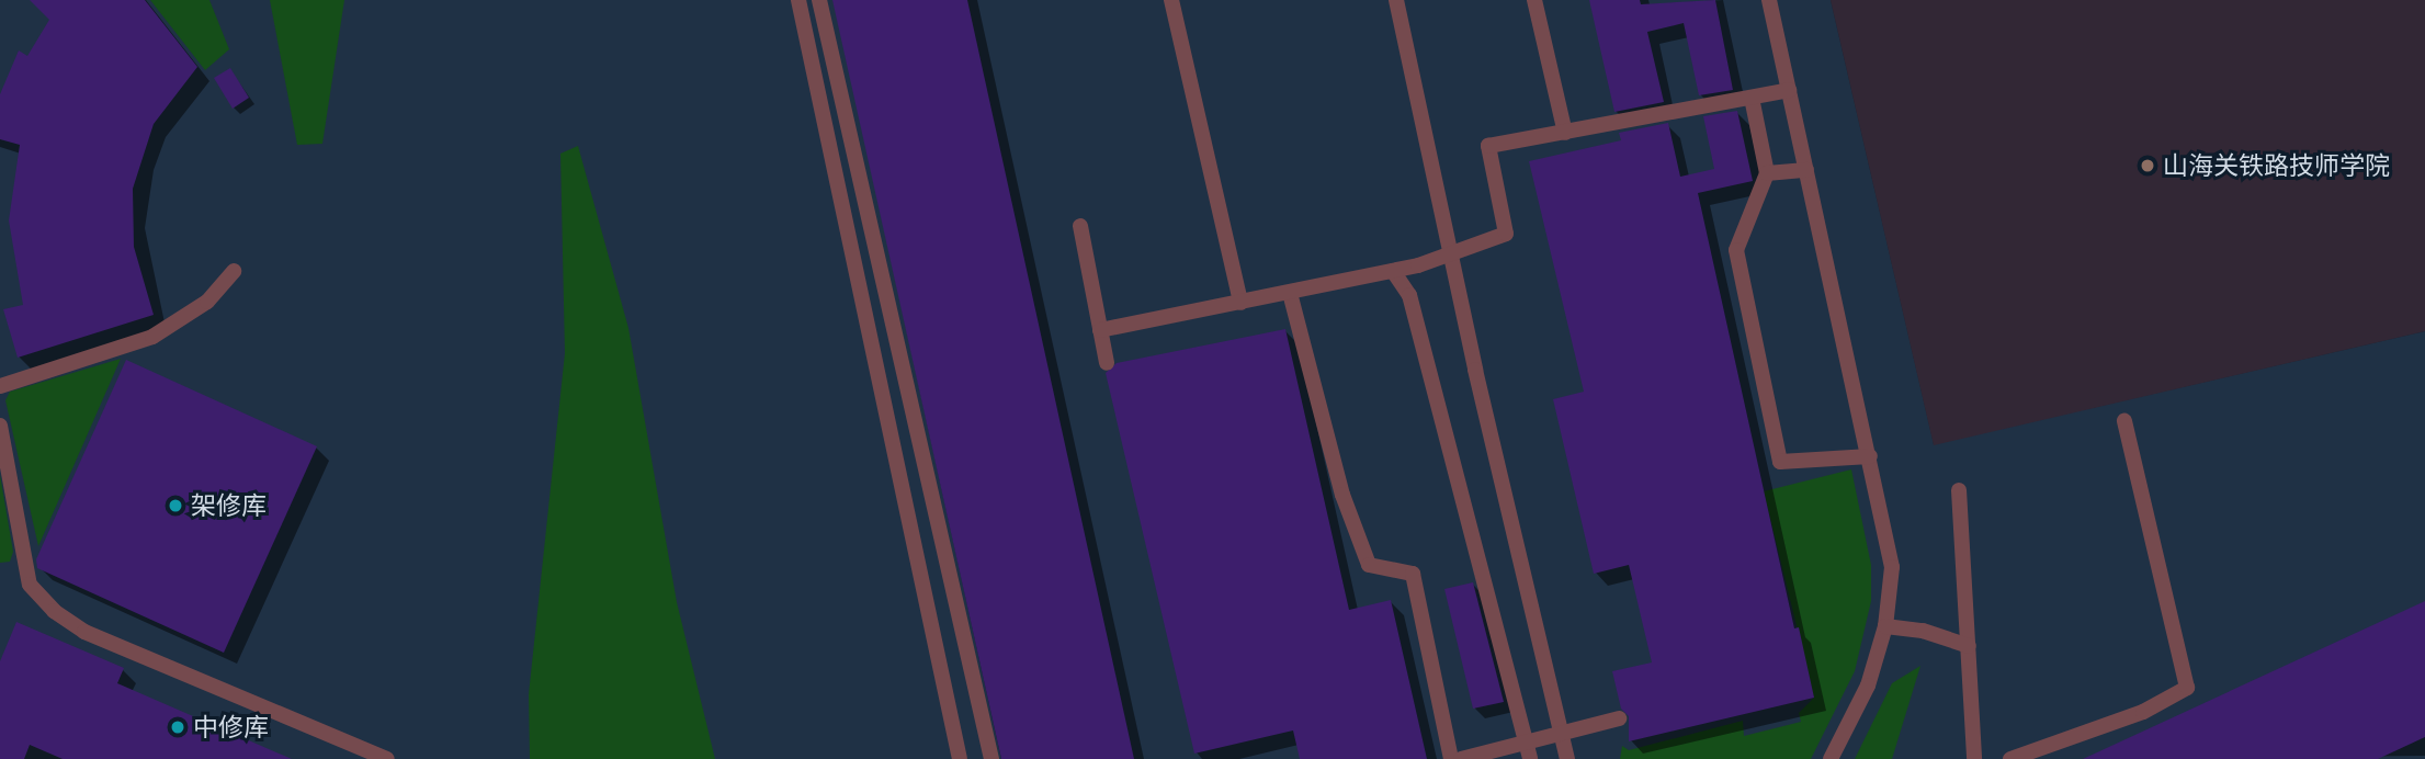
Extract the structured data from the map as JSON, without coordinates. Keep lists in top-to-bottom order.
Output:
{
  "places": ["山海关铁路技师学院", "架修库", "中修库"]
}
